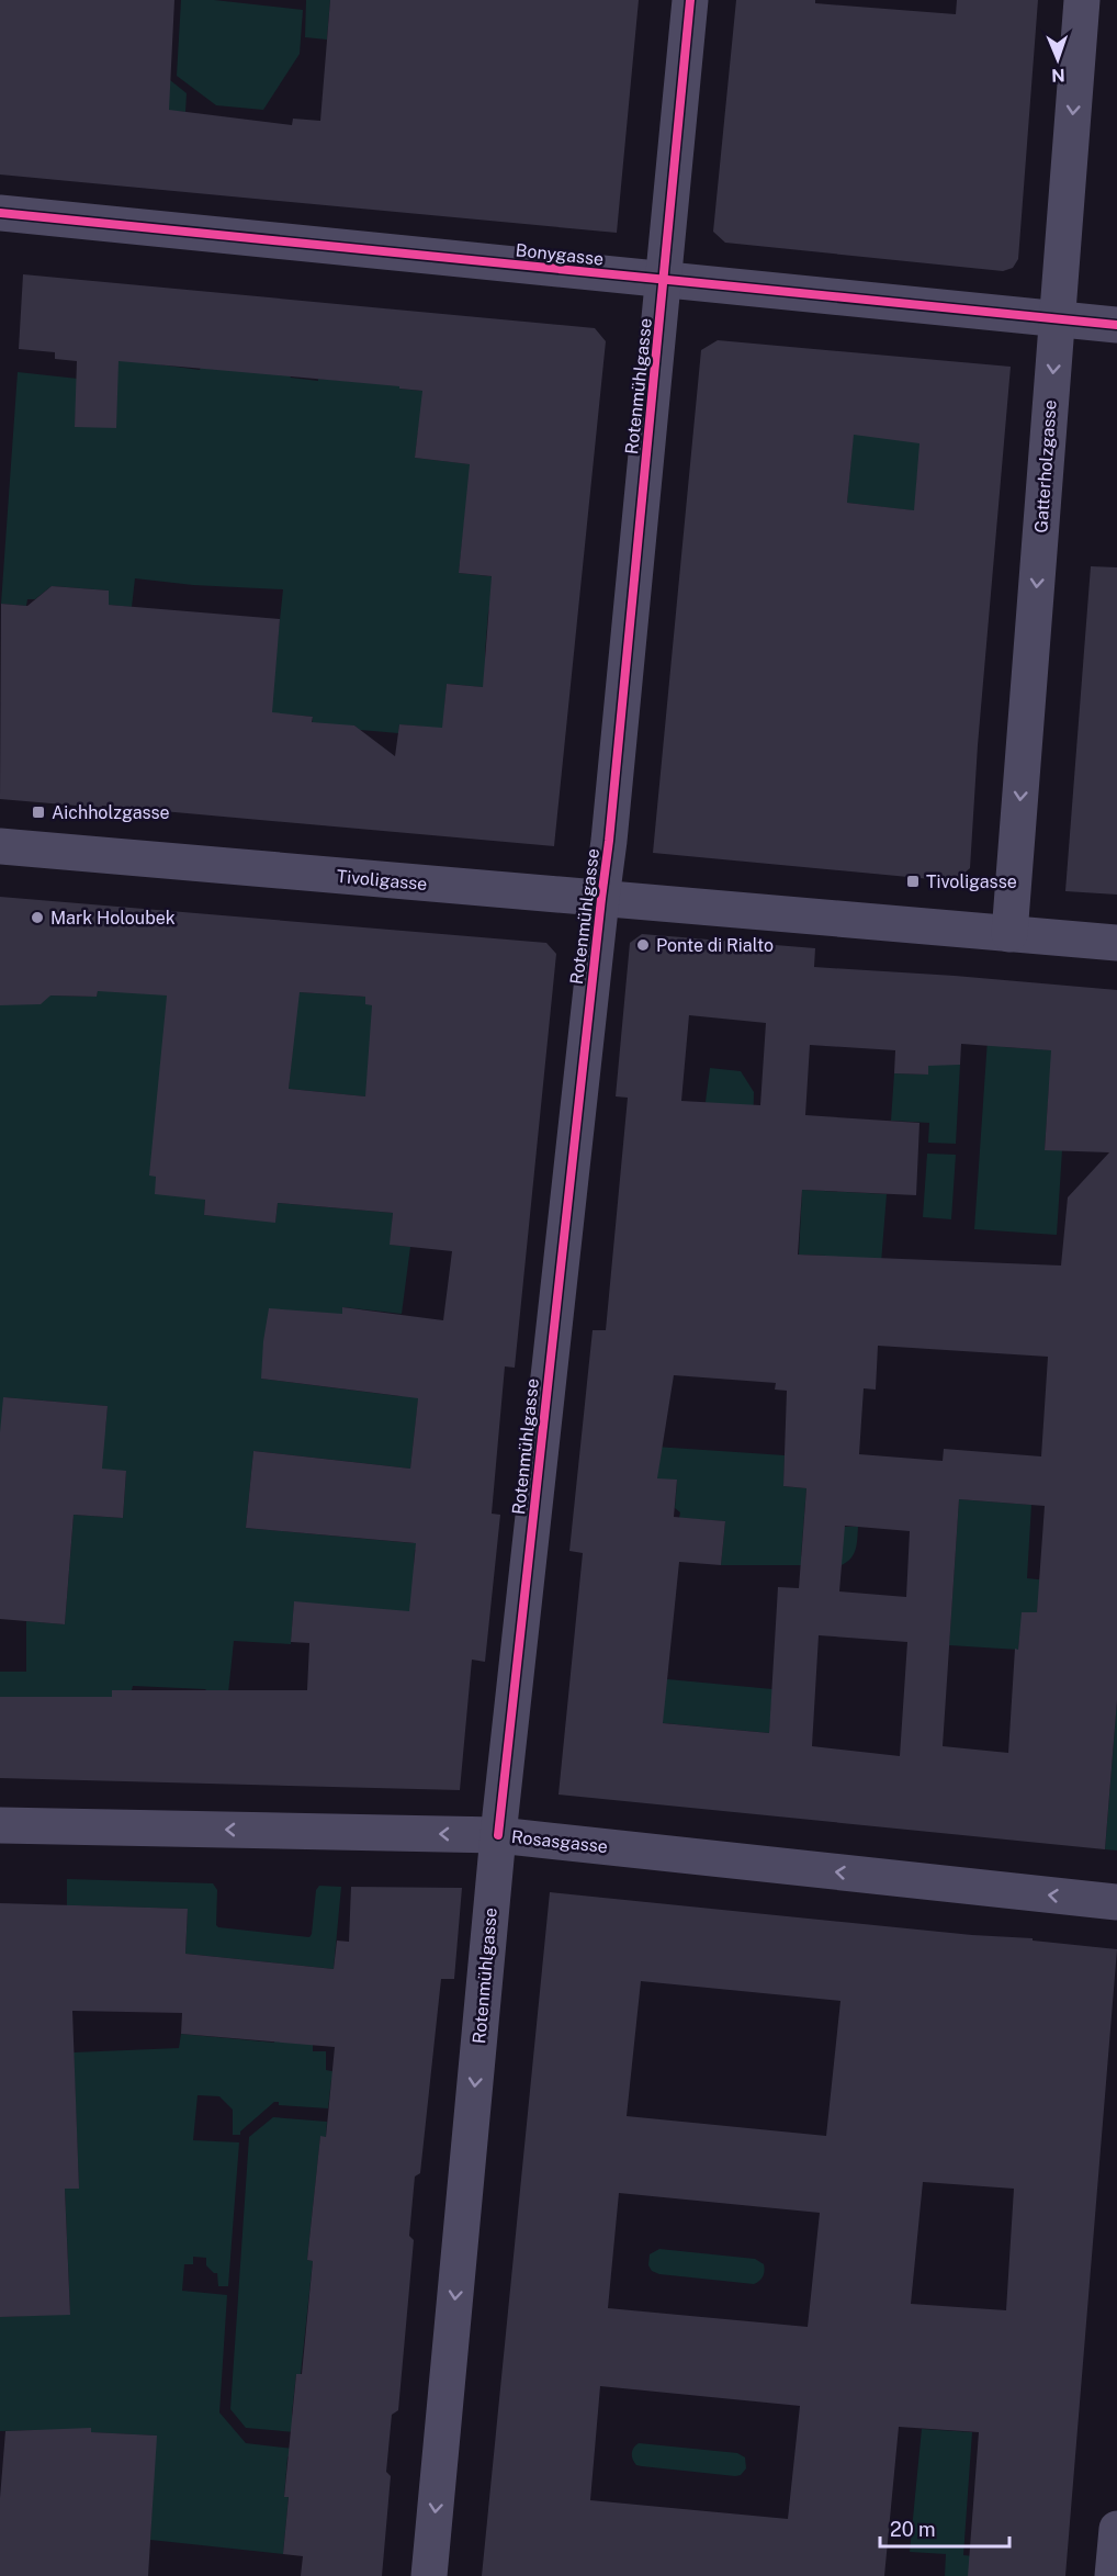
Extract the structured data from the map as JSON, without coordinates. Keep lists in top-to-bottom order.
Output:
{
  "streets": {
    "street": [
      "Bonygasse",
      "Rotenmühlgasse",
      "Gatterholzgasse",
      "Tivoligasse",
      "Rosasgasse"
    ]
  },
  "crossings": [
    ["Bonygasse", "Rotenmühlgasse"],
    ["Bonygasse", "Gatterholzgasse"],
    ["Rotenmühlgasse", "Tivoligasse"],
    ["Rotenmühlgasse", "Rosasgasse"],
    ["Gatterholzgasse", "Tivoligasse"]
  ],
  "one_way": ["Gatterholzgasse", "Rosasgasse"],
  "places": {
    "transit": ["Aichholzgasse", "Tivoligasse"],
    "other": ["Mark Holoubek", "Ponte di Rialto"]
  },
  "scale_bar": "20 m",
  "north": "bottom"
}
